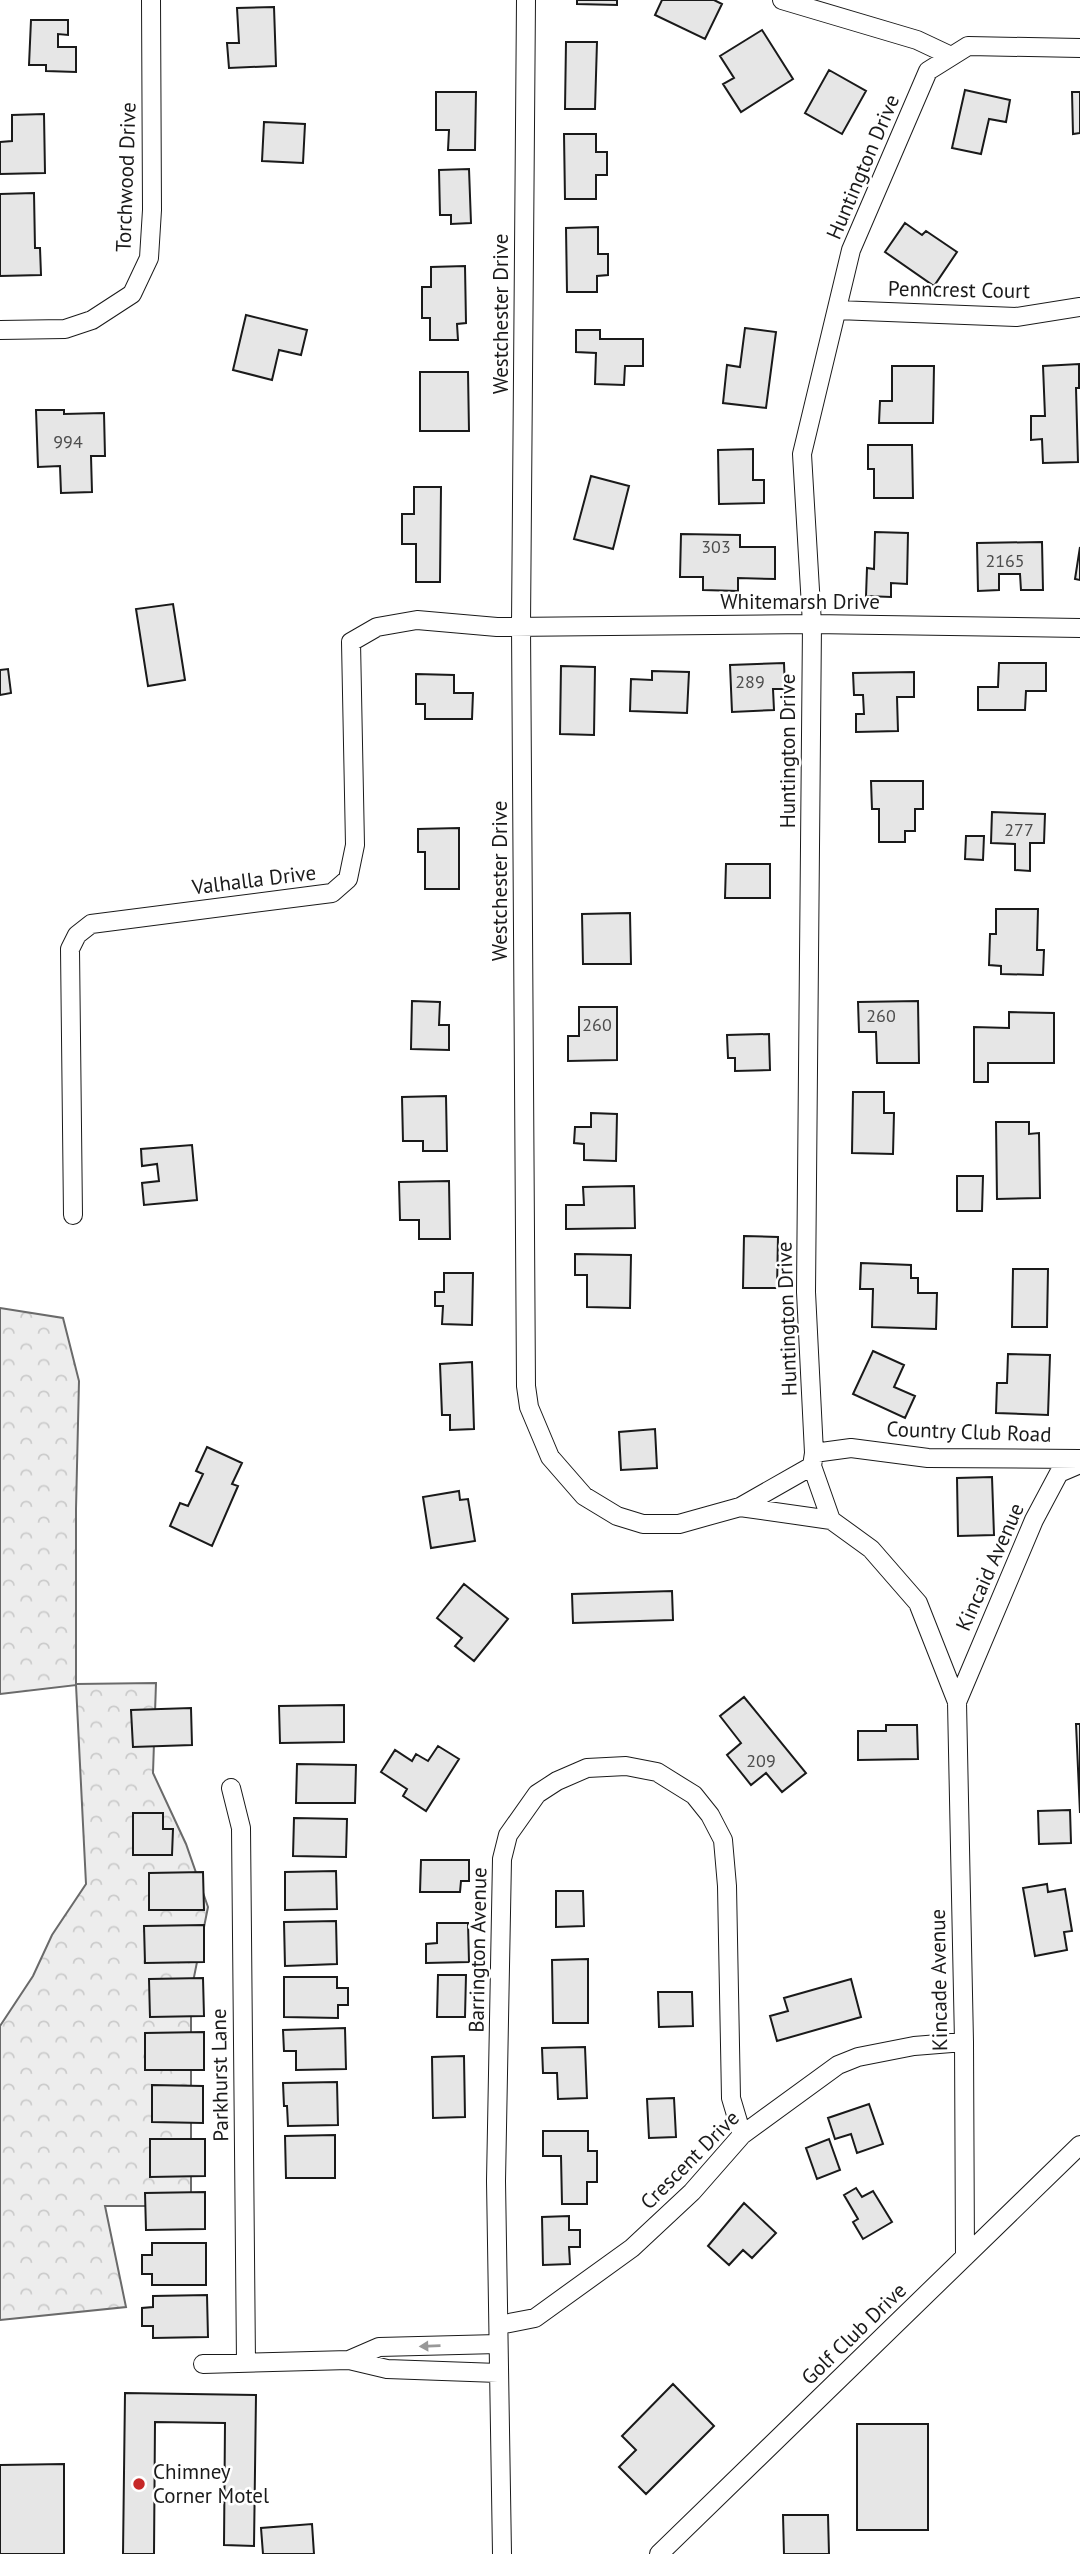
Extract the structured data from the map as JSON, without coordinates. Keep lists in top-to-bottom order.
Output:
{
  "streets": {
    "street": [
      "Huntington Drive",
      "Torchwood Drive",
      "Penncrest Court",
      "Westchester Drive",
      "Whitemarsh Drive",
      "Valhalla Drive",
      "Country Club Road",
      "Kincaid Avenue",
      "Barrington Avenue",
      "Kincade Avenue",
      "Parkhurst Lane",
      "Crescent Drive",
      "Golf Club Drive"
    ]
  },
  "crossings": [
    ["Huntington Drive", "Penncrest Court"],
    ["Huntington Drive", "Westchester Drive"],
    ["Huntington Drive", "Whitemarsh Drive"],
    ["Huntington Drive", "Country Club Road"],
    ["Westchester Drive", "Whitemarsh Drive"],
    ["Westchester Drive", "Valhalla Drive"],
    ["Westchester Drive", "Country Club Road"],
    ["Whitemarsh Drive", "Valhalla Drive"],
    ["Country Club Road", "Kincaid Avenue"],
    ["Kincaid Avenue", "Kincade Avenue"],
    ["Barrington Avenue", "Crescent Drive"],
    ["Kincade Avenue", "Crescent Drive"],
    ["Kincade Avenue", "Golf Club Drive"]
  ],
  "places": ["Chimney Corner Motel"],
  "house_numbers": [
    "994",
    "303",
    "2165",
    "289",
    "277",
    "260",
    "260",
    "209"
  ]
}
